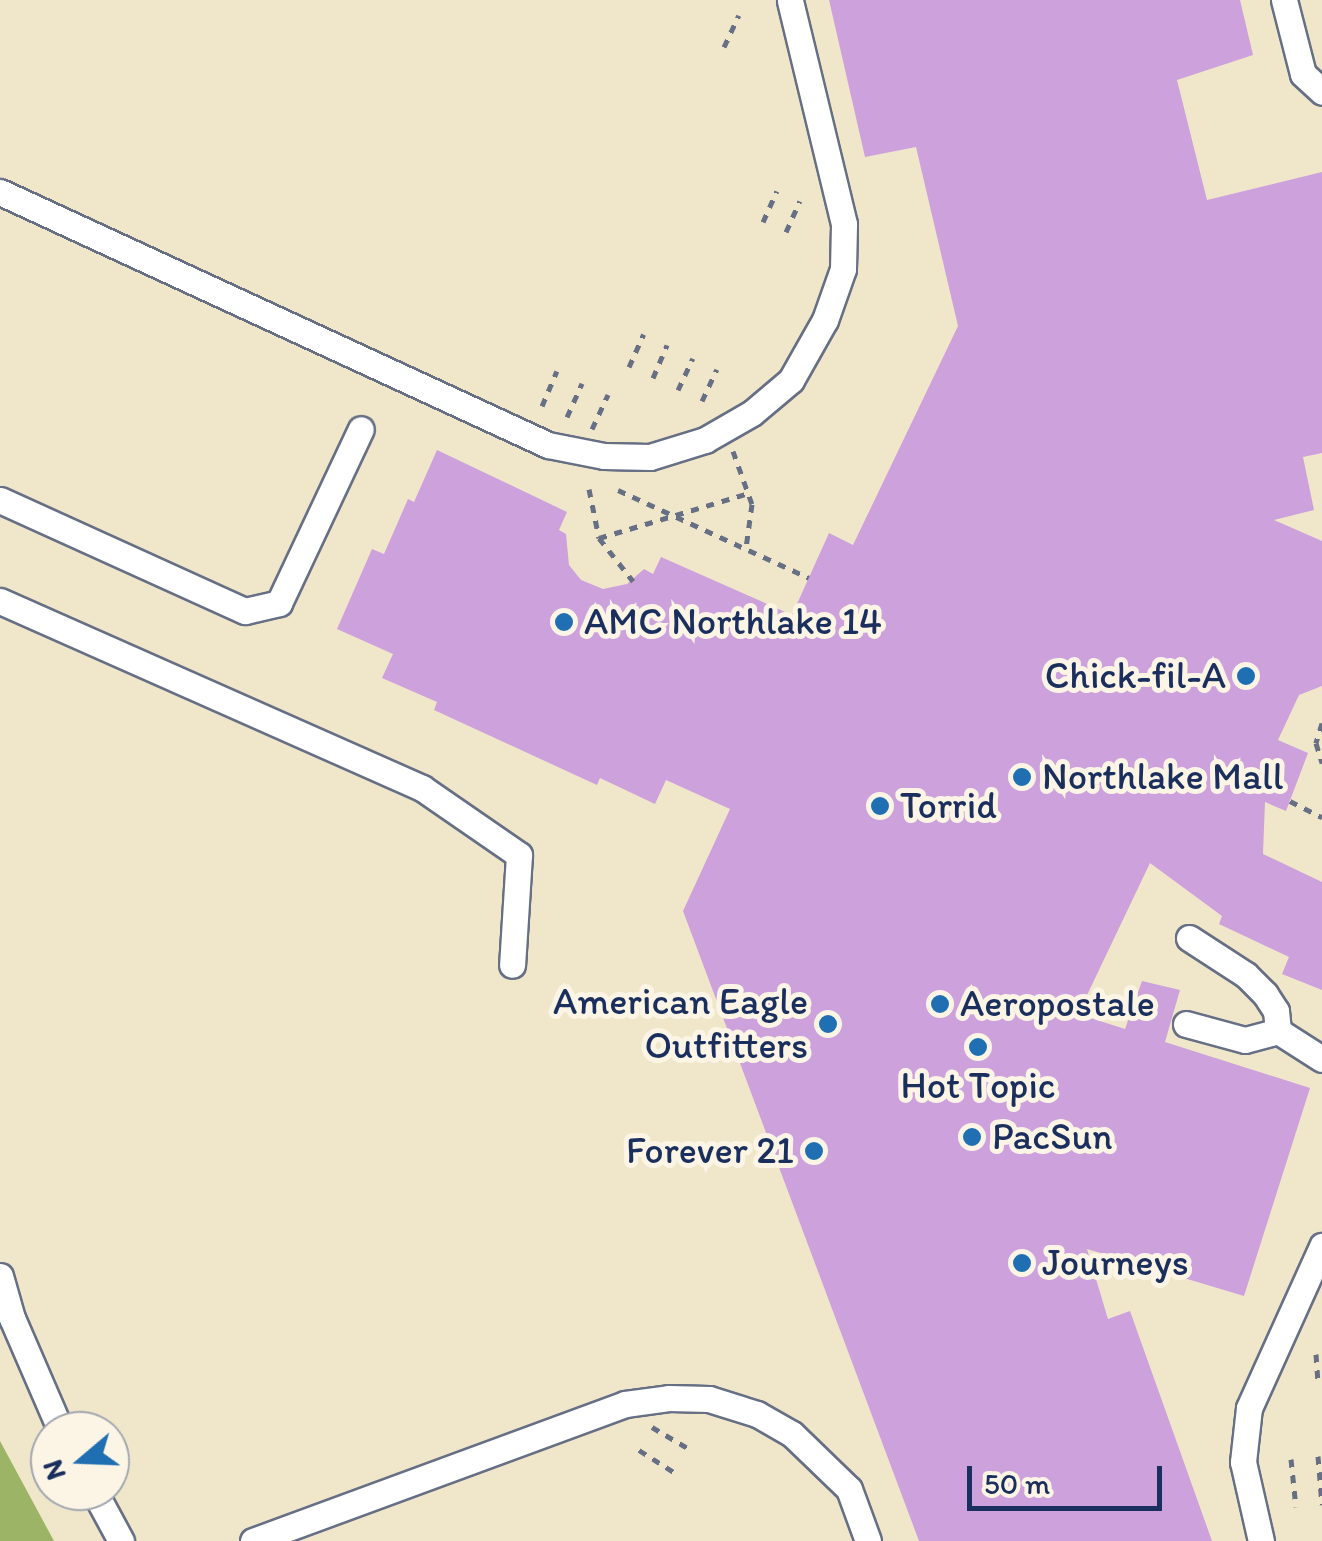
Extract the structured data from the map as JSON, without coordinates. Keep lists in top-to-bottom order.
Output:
{
  "places": [
    "AMC Northlake 14",
    "Chick-fil-A",
    "Northlake Mall",
    "Torrid",
    "Aeropostale",
    "American Eagle Outfitters",
    "Hot Topic",
    "PacSun",
    "Forever 21",
    "Journeys"
  ],
  "scale_bar": "50 m",
  "north": "left"
}
